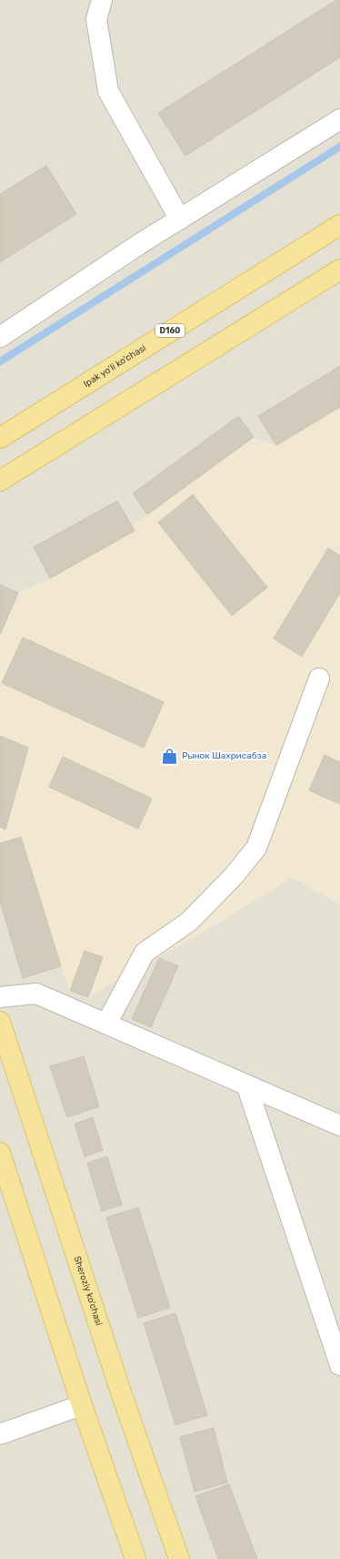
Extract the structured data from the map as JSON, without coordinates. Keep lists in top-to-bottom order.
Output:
{
  "streets": {
    "main road": ["D160", "Ipak yo'li ko'chasi", "Sheroziy ko'chasi"]
  },
  "places": {
    "shop": ["Рынок Шахрисабза"]
  }
}
